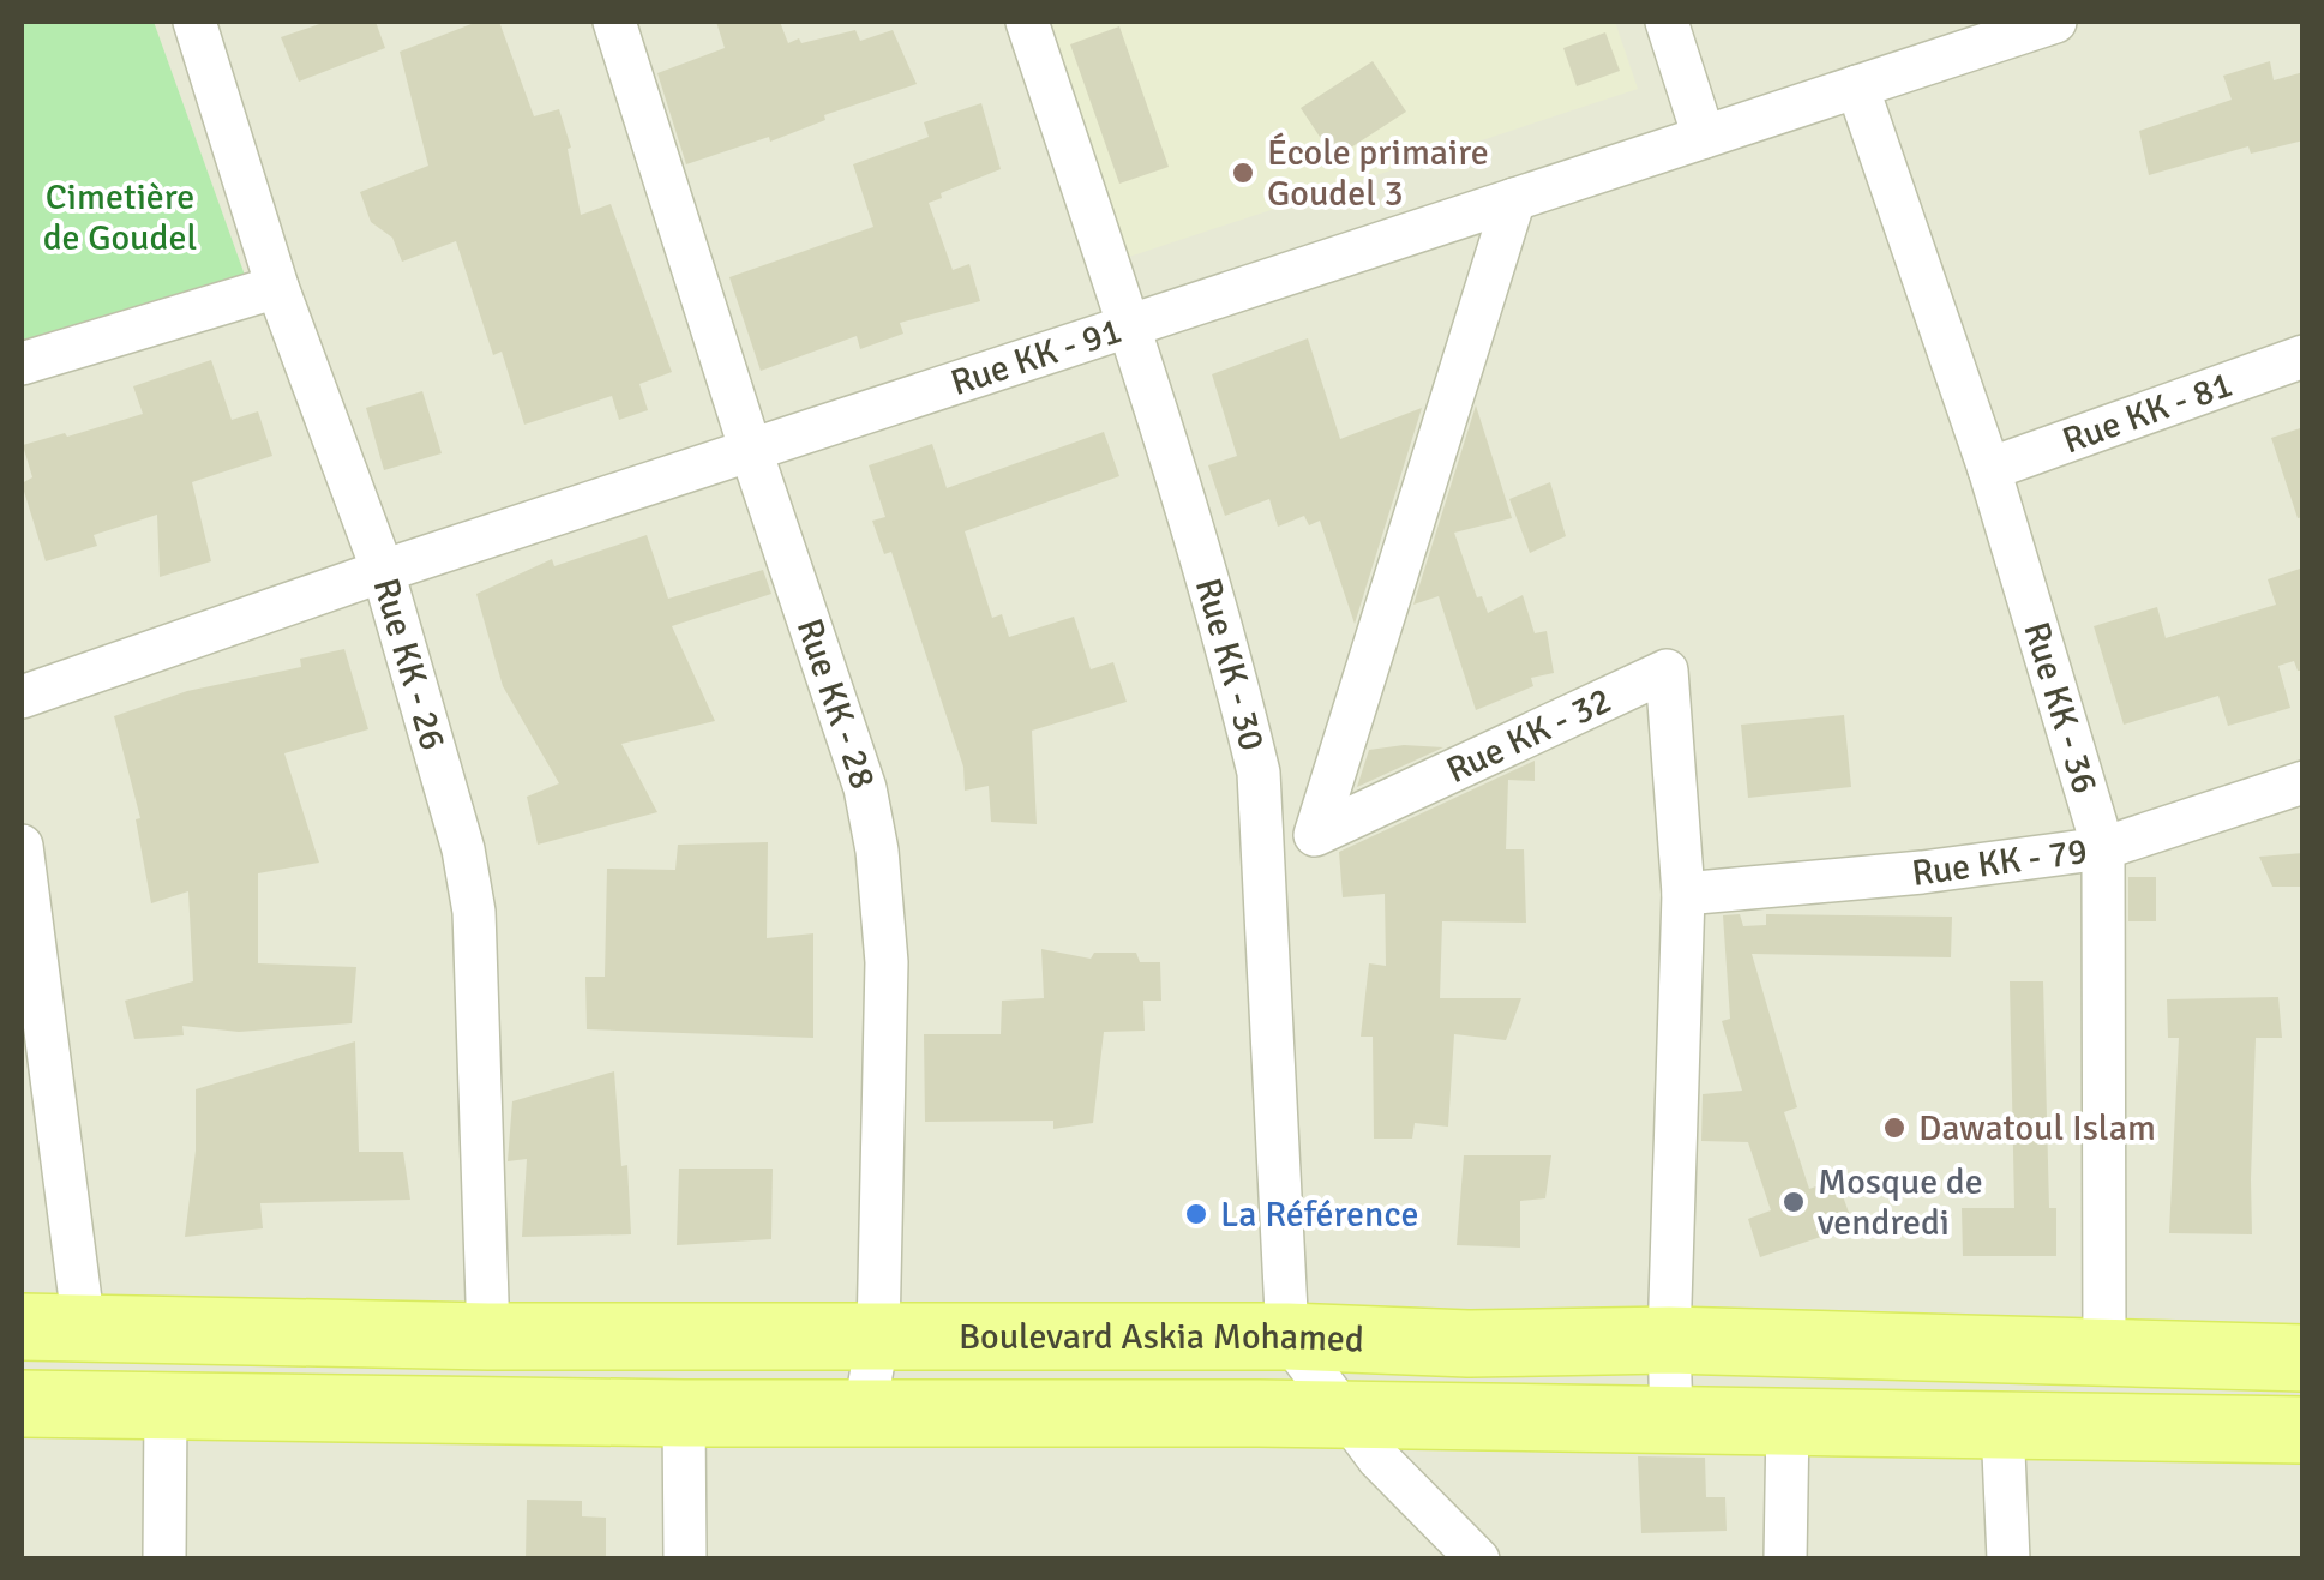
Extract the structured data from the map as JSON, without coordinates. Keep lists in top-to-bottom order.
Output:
{
  "streets": {
    "main road": ["Boulevard Askia Mohamed"],
    "street": [
      "Rue KK - 91",
      "Rue KK - 81",
      "Rue KK - 26",
      "Rue KK - 30",
      "Rue KK - 28",
      "Rue KK - 36",
      "Rue KK - 32",
      "Rue KK - 79"
    ]
  },
  "crossings": [
    ["Rue KK - 91", "Rue KK - 26"],
    ["Rue KK - 91", "Rue KK - 30"],
    ["Rue KK - 91", "Rue KK - 28"],
    ["Rue KK - 91", "Rue KK - 36"],
    ["Rue KK - 91", "Rue KK - 32"],
    ["Rue KK - 81", "Rue KK - 36"],
    ["Rue KK - 26", "Boulevard Askia Mohamed"],
    ["Rue KK - 30", "Boulevard Askia Mohamed"],
    ["Rue KK - 28", "Boulevard Askia Mohamed"],
    ["Rue KK - 36", "Rue KK - 79"],
    ["Rue KK - 36", "Boulevard Askia Mohamed"],
    ["Rue KK - 32", "Rue KK - 79"],
    ["Rue KK - 32", "Boulevard Askia Mohamed"]
  ],
  "parks": ["Cimetière de Goudel"],
  "places": [
    "École primaire Goudel 3",
    "Dawatoul Islam",
    "Mosque de vendredi",
    "La Référence"
  ]
}
